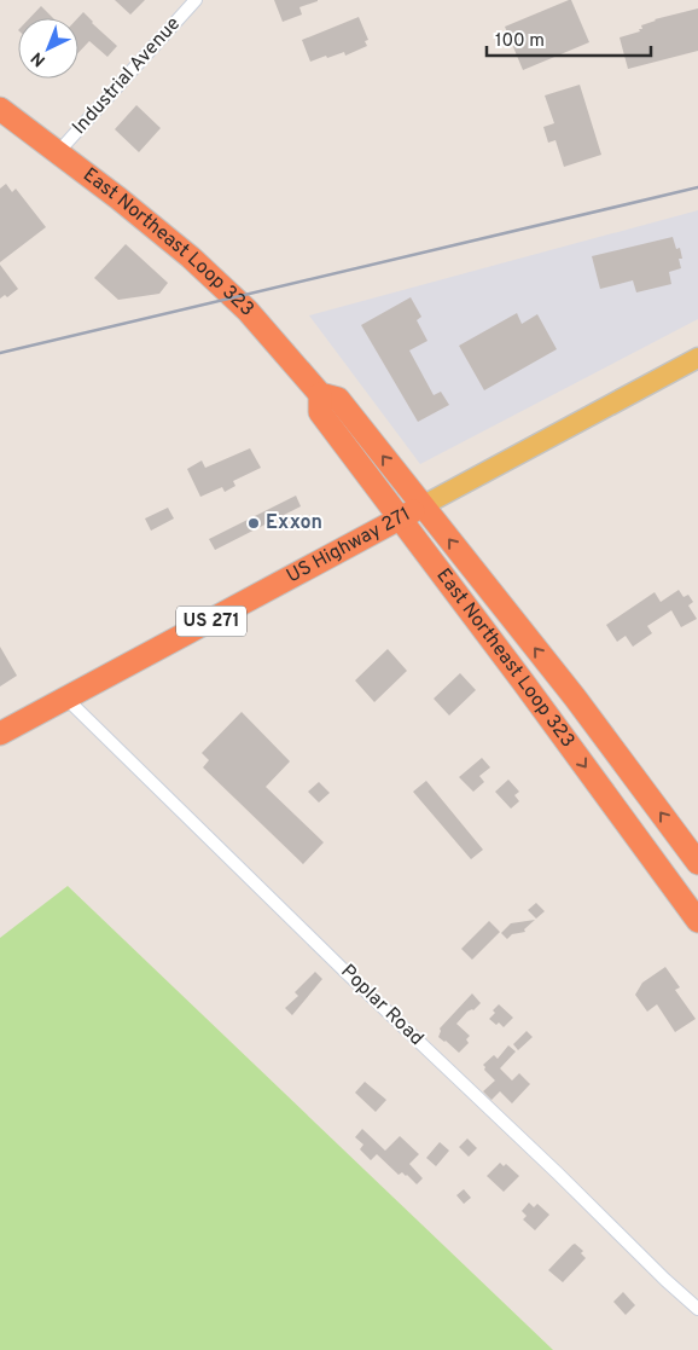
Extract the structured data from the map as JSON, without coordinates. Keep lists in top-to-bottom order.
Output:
{
  "streets": {
    "highway": ["East Northeast Loop 323", "US Highway 271", "US 271"],
    "street": ["Industrial Avenue", "Poplar Road"]
  },
  "crossings": [
    ["Industrial Avenue", "East Northeast Loop 323"],
    ["East Northeast Loop 323", "US Highway 271"],
    ["US Highway 271", "Poplar Road"]
  ],
  "places": ["Exxon"],
  "scale_bar": "100 m",
  "north": "bottom left"
}
